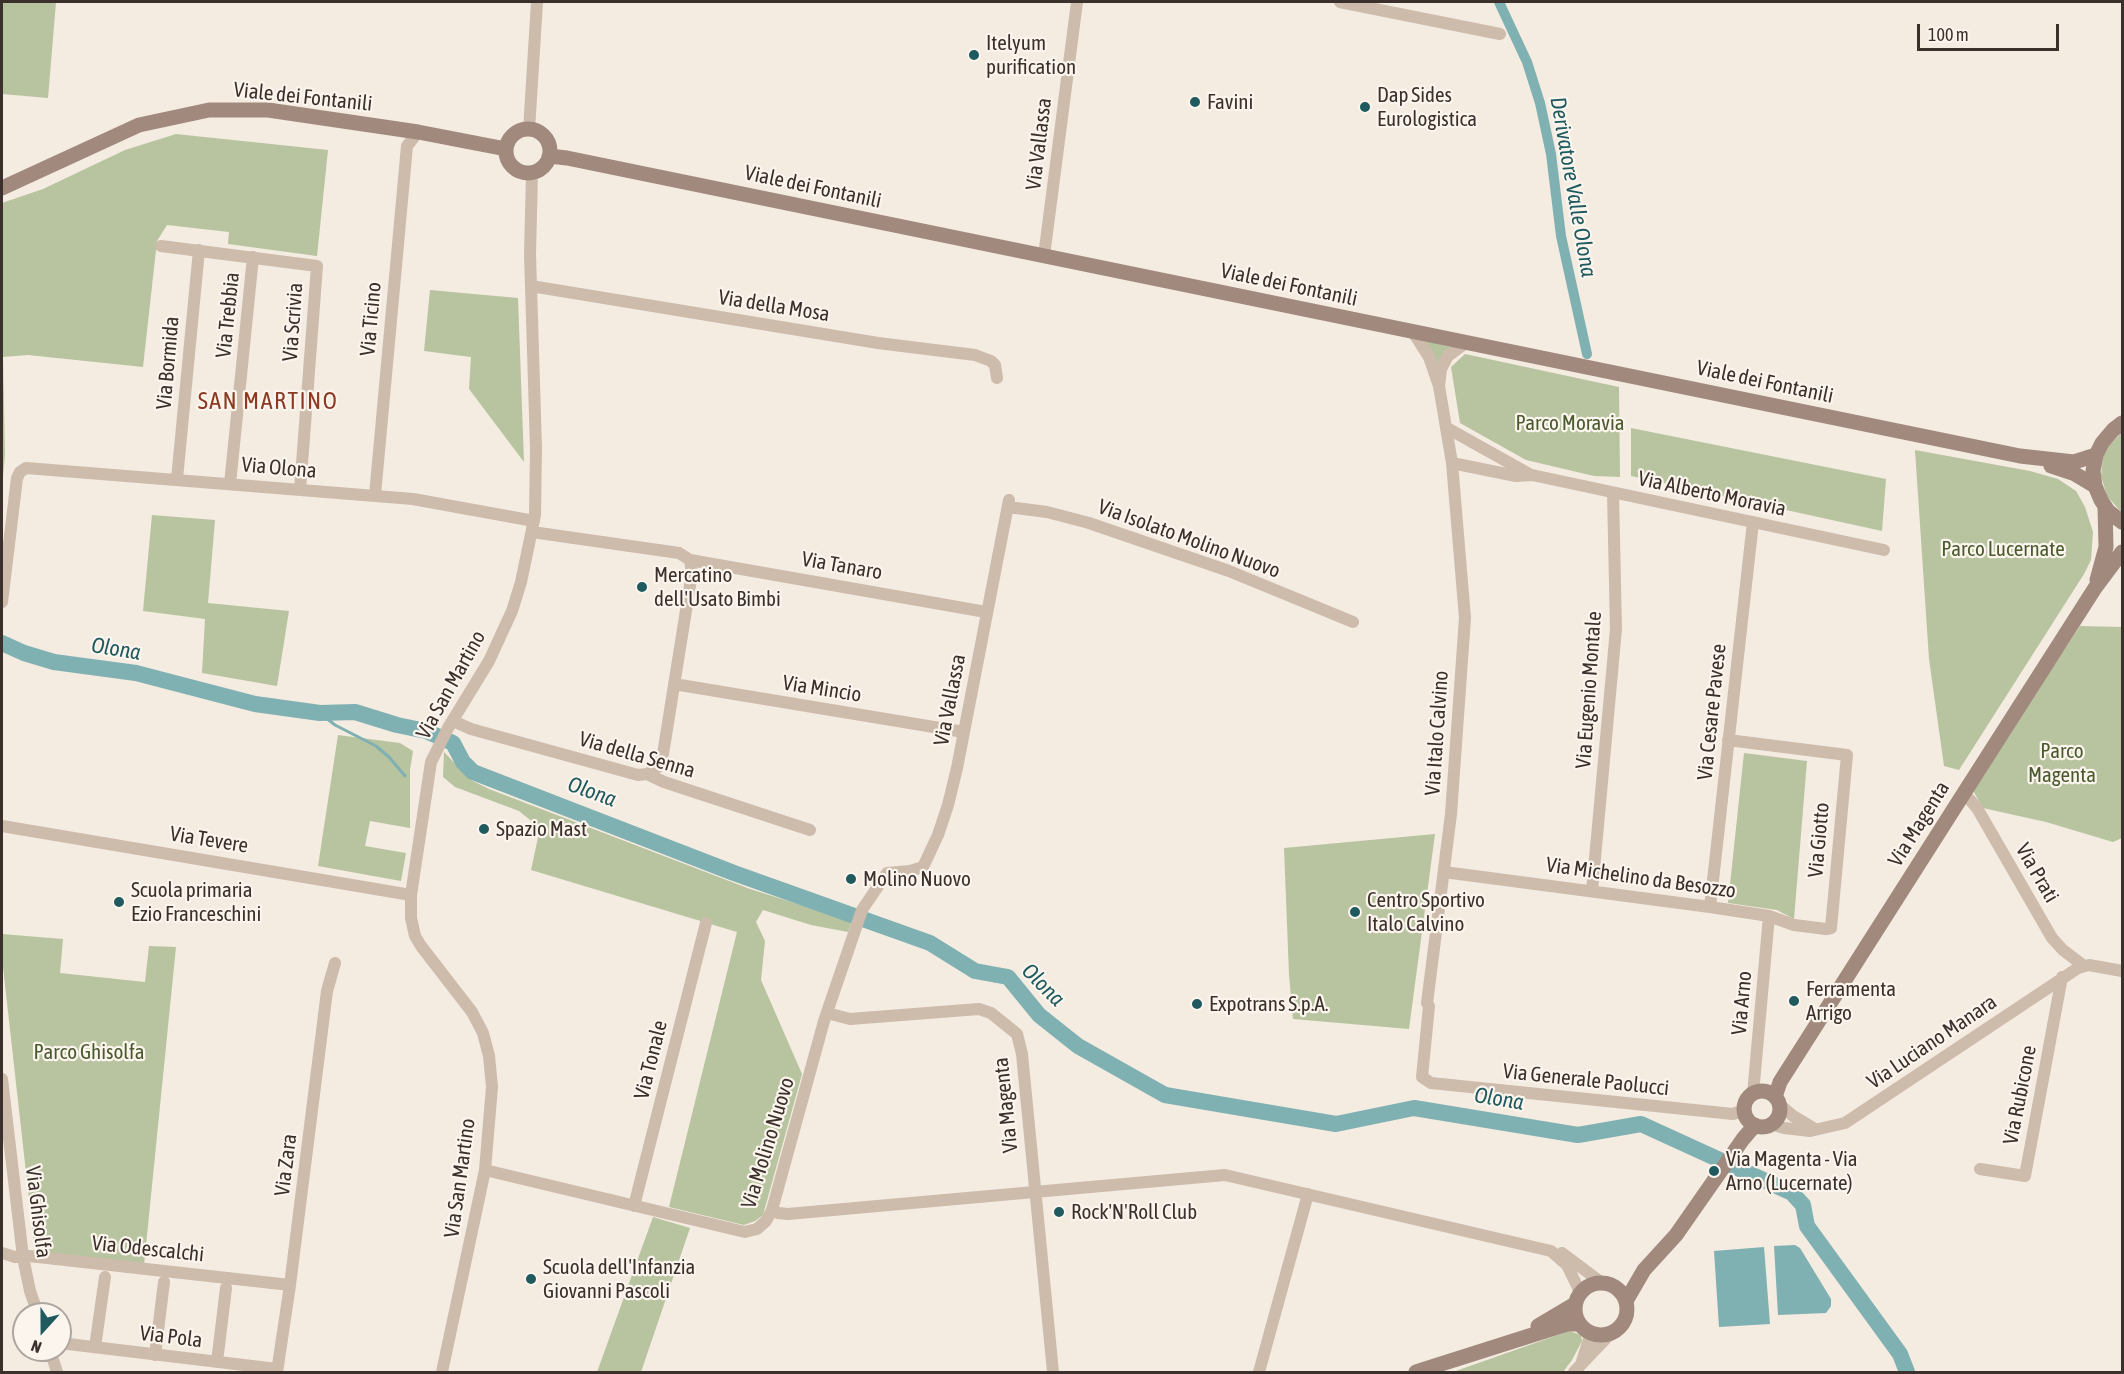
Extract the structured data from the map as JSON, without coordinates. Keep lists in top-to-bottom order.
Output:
{
  "streets": {
    "main road": ["Viale dei Fontanili", "Via Magenta"],
    "street": [
      "Via Vallassa",
      "Via della Mosa",
      "Via Trebbia",
      "Via Ticino",
      "Via Scrivia",
      "Via Bormida",
      "Via Olona",
      "Via Alberto Moravia",
      "Via Isolato Molino Nuovo",
      "Via Tanaro",
      "Via San Martino",
      "Via Mincio",
      "Via Eugenio Montale",
      "Via Cesare Pavese",
      "Via Italo Calvino",
      "Via della Senna",
      "Via Tevere",
      "Via Giotto",
      "Via Prati",
      "Via Michelino da Besozzo",
      "Via Arno",
      "Via Luciano Manara",
      "Via Tonale",
      "Via Generale Paolucci",
      "Via Rubicone",
      "Via Molino Nuovo",
      "Via Zara",
      "Via Ghisolfa",
      "Via Odescalchi",
      "Via Pola"
    ]
  },
  "crossings": [
    ["Viale dei Fontanili", "Via Vallassa"],
    ["Viale dei Fontanili", "Via San Martino"],
    ["Viale dei Fontanili", "Via Italo Calvino"],
    ["Via Vallassa", "Via Isolato Molino Nuovo"],
    ["Via Vallassa", "Via Tanaro"],
    ["Via Vallassa", "Via Mincio"],
    ["Via Vallassa", "Via Molino Nuovo"],
    ["Via della Mosa", "Via San Martino"],
    ["Via Trebbia", "Via Scrivia"],
    ["Via Trebbia", "Via Olona"],
    ["Via Ticino", "Via Olona"],
    ["Via Scrivia", "Via Olona"],
    ["Via Bormida", "Via Olona"],
    ["Via Olona", "Via Tanaro"],
    ["Via Olona", "Via San Martino"],
    ["Via Alberto Moravia", "Via Eugenio Montale"],
    ["Via Alberto Moravia", "Via Cesare Pavese"],
    ["Via Alberto Moravia", "Via Italo Calvino"],
    ["Via Tanaro", "Via San Martino"],
    ["Via San Martino", "Via della Senna"],
    ["Via San Martino", "Via Tevere"],
    ["Via San Martino", "Via Molino Nuovo"],
    ["Via Eugenio Montale", "Via Michelino da Besozzo"],
    ["Via Cesare Pavese", "Via Giotto"],
    ["Via Cesare Pavese", "Via Michelino da Besozzo"],
    ["Via Italo Calvino", "Via Michelino da Besozzo"],
    ["Via Italo Calvino", "Via Generale Paolucci"],
    ["Via Magenta", "Via Prati"],
    ["Via Magenta", "Via Arno"],
    ["Via Magenta", "Via Molino Nuovo"],
    ["Via Giotto", "Via Michelino da Besozzo"],
    ["Via Prati", "Via Luciano Manara"],
    ["Via Michelino da Besozzo", "Via Arno"],
    ["Via Luciano Manara", "Via Generale Paolucci"],
    ["Via Luciano Manara", "Via Rubicone"],
    ["Via Tonale", "Via Molino Nuovo"],
    ["Via Zara", "Via Odescalchi"],
    ["Via Zara", "Via Pola"],
    ["Via Ghisolfa", "Via Odescalchi"]
  ],
  "districts": ["SAN MARTINO"],
  "water": ["Derivatore Valle Olona", "Olona"],
  "parks": [
    "Parco Moravia",
    "Parco Lucernate",
    "Parco Magenta",
    "Parco Ghisolfa"
  ],
  "places": [
    "Itelyum purification",
    "Favini",
    "Dap Sides Eurologistica",
    "Mercatino dell'Usato Bimbi",
    "Spazio Mast",
    "Molino Nuovo",
    "Scuola primaria Ezio Franceschini",
    "Centro Sportivo Italo Calvino",
    "Ferramenta Arrigo",
    "Expotrans S.p.A.",
    "Via Magenta - Via Arno (Lucernate)",
    "Rock'N'Roll Club",
    "Scuola dell'Infanzia Giovanni Pascoli"
  ],
  "scale_bar": "100 m",
  "north": "bottom"
}
